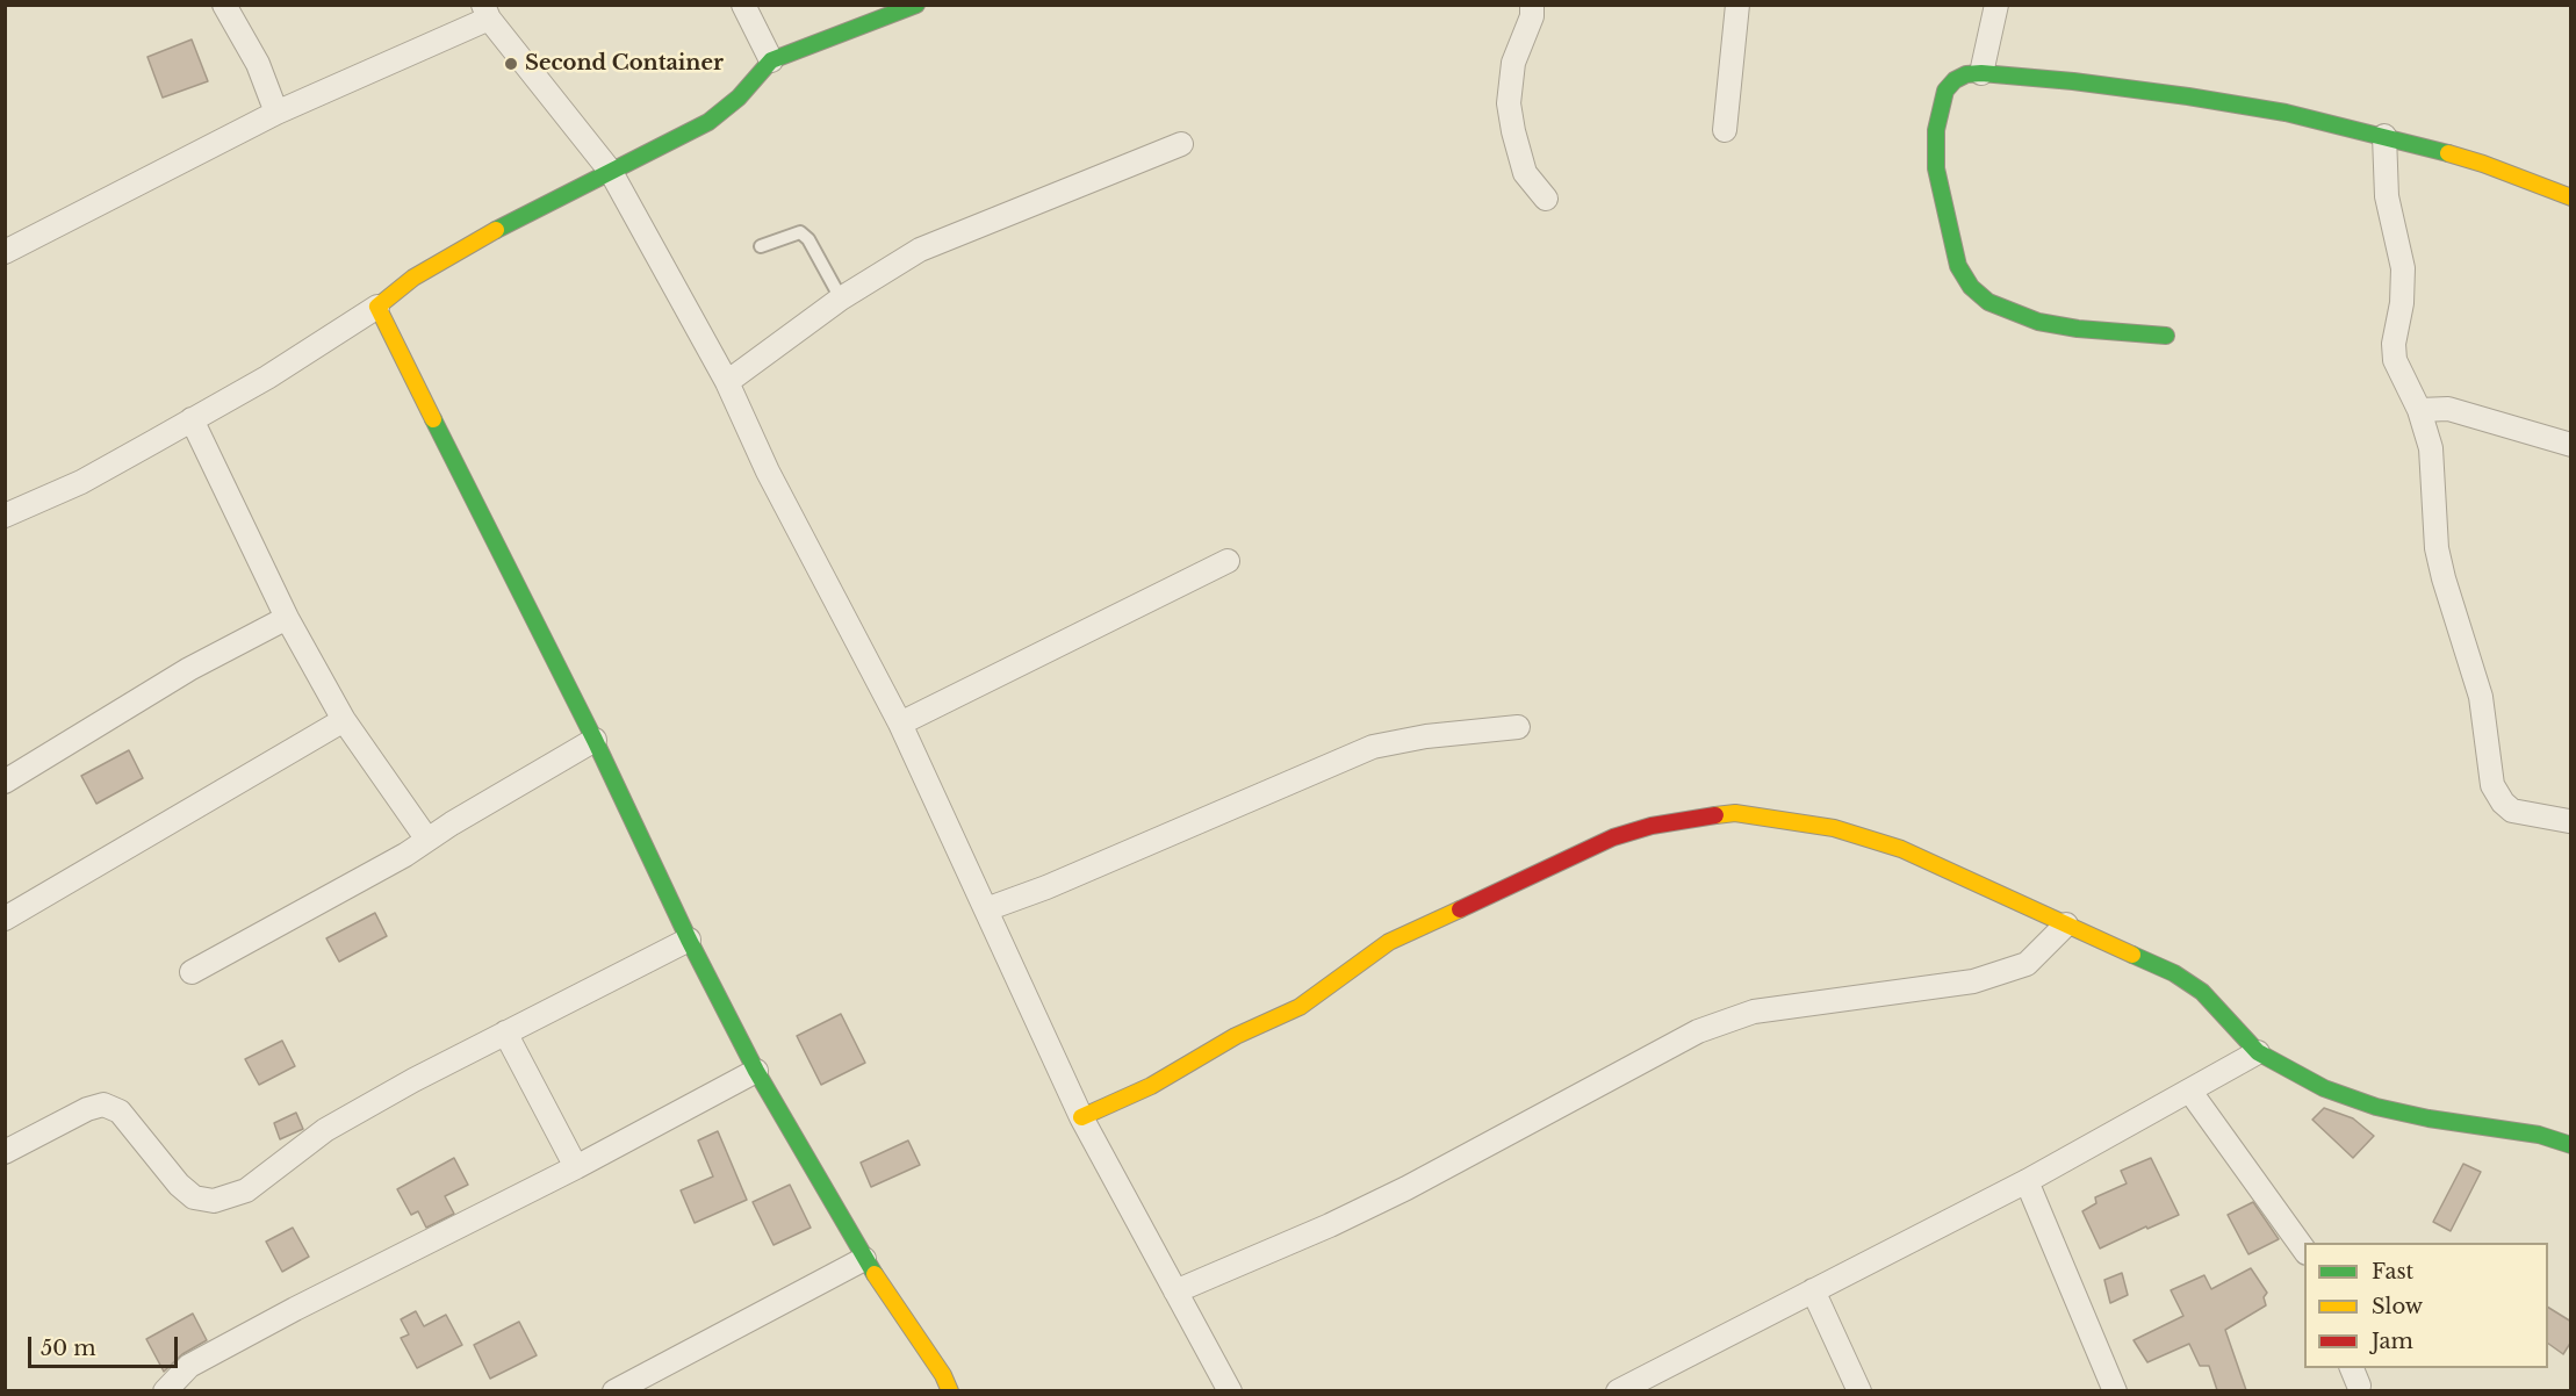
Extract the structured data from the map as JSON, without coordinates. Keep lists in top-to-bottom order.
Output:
{
  "places": ["Second Container"],
  "legend": ["Fast", "Slow", "Jam"],
  "scale_bar": "50 m"
}
